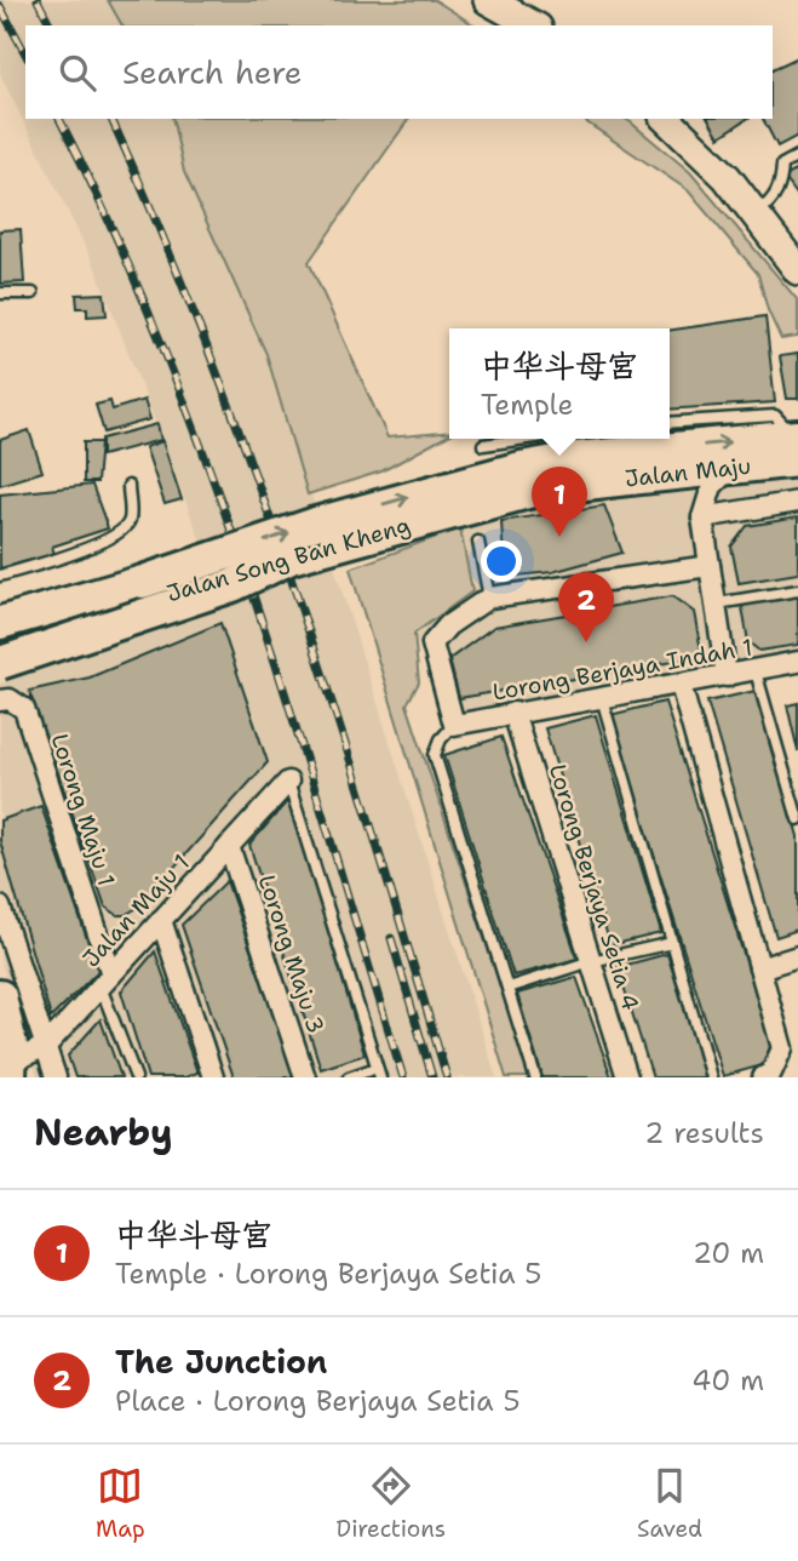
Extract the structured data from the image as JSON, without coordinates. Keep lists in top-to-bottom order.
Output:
{
  "streets": {
    "main road": ["Jalan Maju", "Jalan Song Ban Kheng"],
    "street": [
      "Lorong Berjaya Indah 1",
      "Lorong Maju 1",
      "Lorong Berjaya Setia 4",
      "Jalan Maju 1",
      "Lorong Maju 3"
    ]
  },
  "crossings": [
    ["Jalan Maju", "Jalan Song Ban Kheng"],
    ["Lorong Berjaya Indah 1", "Lorong Berjaya Setia 4"],
    ["Lorong Maju 1", "Jalan Maju 1"],
    ["Jalan Maju 1", "Lorong Maju 3"]
  ],
  "page": {
    "search": "Search here",
    "popup": ["中华斗母宫", "Temple"],
    "pins": ["1", "2"],
    "heading": ["Nearby", "2 results"],
    "list": [
      {
        "mark": "1",
        "name": "中华斗母宫",
        "note": "Temple · Lorong Berjaya Setia 5",
        "value": "20 m"
      },
      {
        "mark": "2",
        "name": "The Junction",
        "note": "Place · Lorong Berjaya Setia 5",
        "value": "40 m"
      }
    ],
    "nav": ["Map", "Directions", "Saved"]
  }
}
